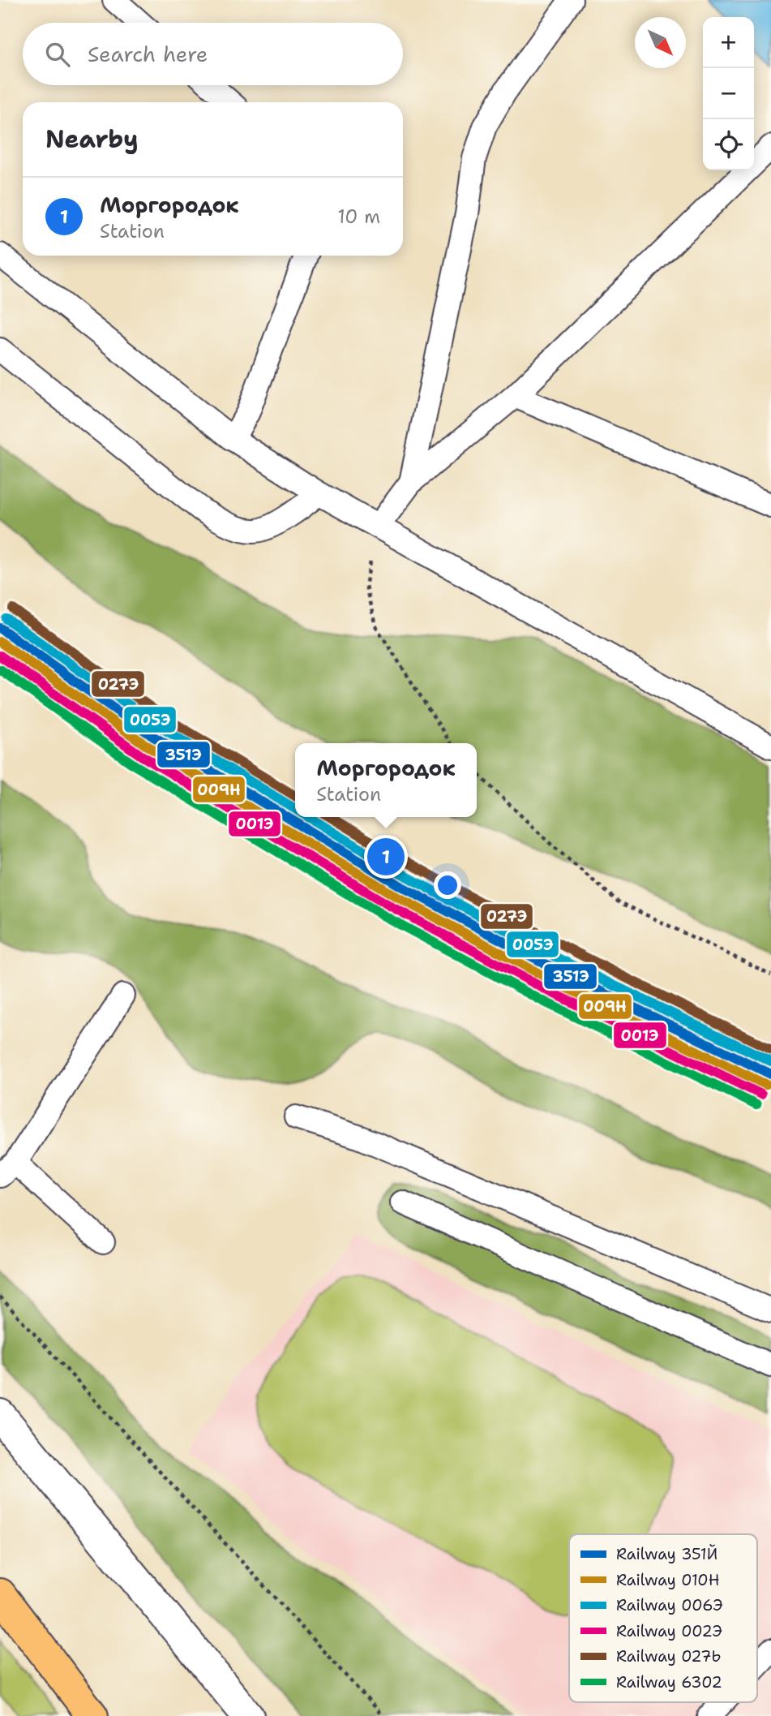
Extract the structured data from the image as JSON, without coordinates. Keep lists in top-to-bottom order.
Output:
{
  "lines": [
    "transit line 027Э",
    "transit line 005Э",
    "transit line 351Э",
    "transit line 009Н",
    "transit line 001Э"
  ],
  "legend": [
    "Railway 351Й",
    "Railway 010Н",
    "Railway 006Э",
    "Railway 002Э",
    "Railway 027Ь",
    "Railway 6302"
  ],
  "north": "bottom right",
  "page": {
    "map_buttons": ["+", "−"],
    "search": "Search here",
    "heading": "Nearby",
    "list": [
      {
        "mark": "1",
        "name": "Моргородок",
        "note": "Station",
        "value": "10 m"
      }
    ],
    "popup": ["Моргородок", "Station"],
    "pins": "1"
  }
}
